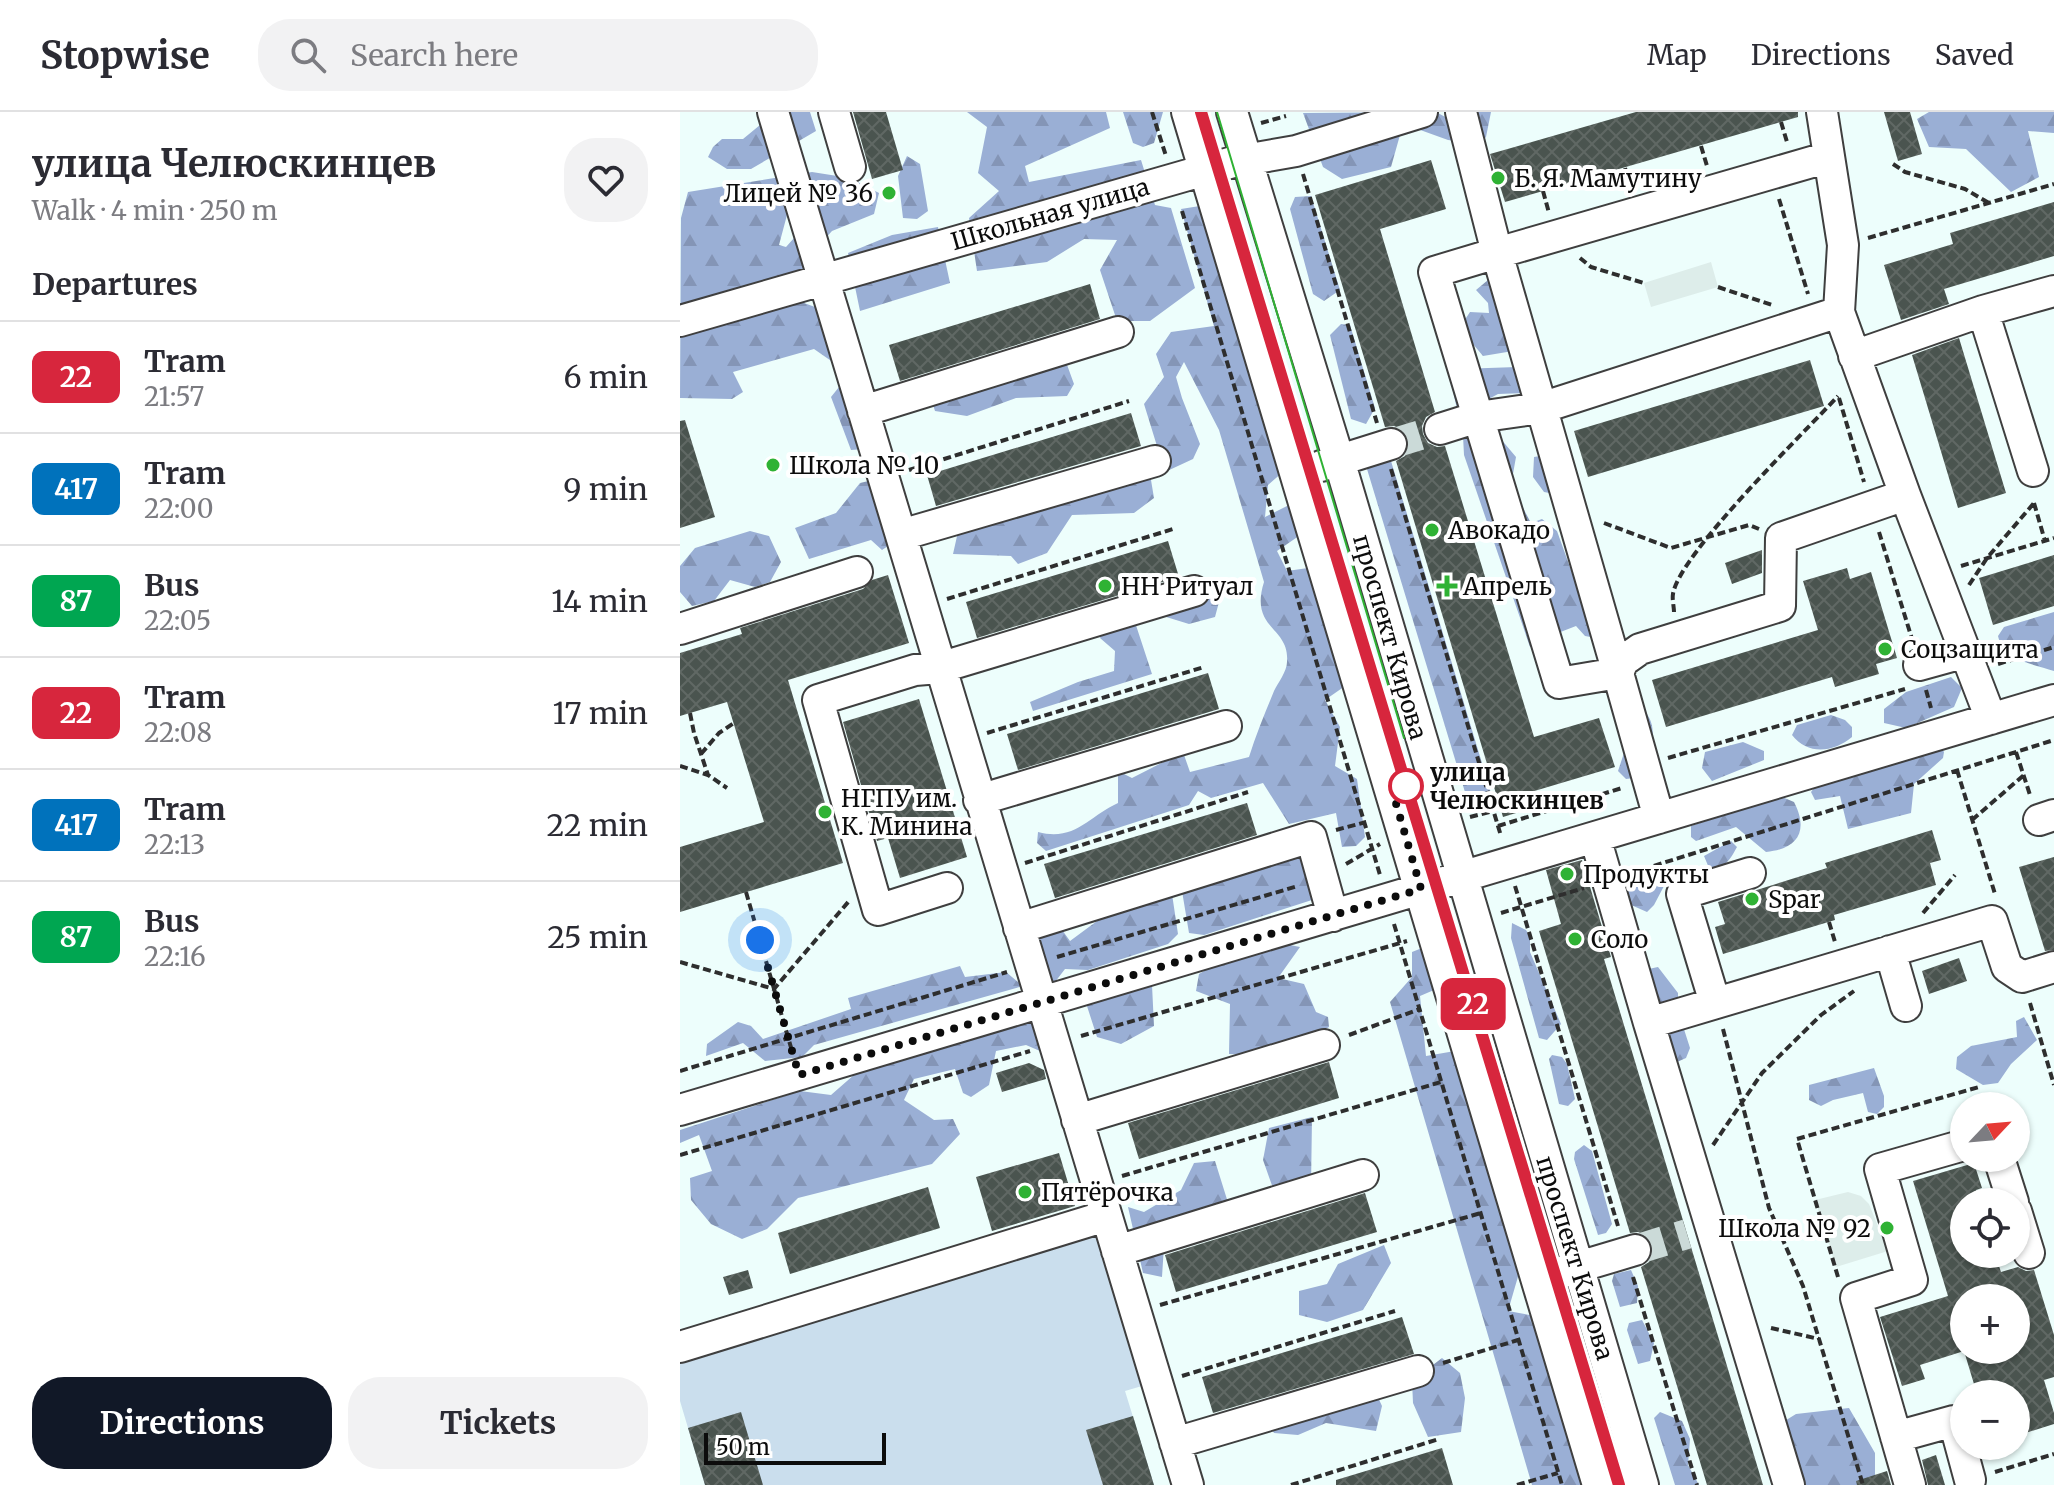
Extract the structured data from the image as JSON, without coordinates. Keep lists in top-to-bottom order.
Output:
{
  "streets": {
    "street": ["Школьная улица", "проспект Кирова"]
  },
  "crossings": [
    ["Школьная улица", "проспект Кирова"]
  ],
  "places": {
    "other": [
      "Б. Я. Мамутину",
      "Лицей № 36",
      "Школа № 10",
      "Авокадо",
      "НН Ритуал",
      "Соцзащита",
      "улица Челюскинцев",
      "НГПУ им. К. Минина",
      "Продукты",
      "Spar",
      "Соло",
      "Пятёрочка",
      "Школа № 92"
    ],
    "health": ["Апрель"]
  },
  "lines": ["tram line 22"],
  "scale_bar": "50 m",
  "north": "top right",
  "page": {
    "header": "Stopwise",
    "search": "Search here",
    "nav": ["Map", "Directions", "Saved"],
    "heading": [
      ["улица Челюскинцев", "Walk · 4 min · 250 m"],
      "Departures"
    ],
    "on_map": "22",
    "list": [
      {
        "mark": "22",
        "name": "Tram",
        "note": "21:57",
        "value": "6 min"
      },
      {
        "mark": "417",
        "name": "Tram",
        "note": "22:00",
        "value": "9 min"
      },
      {
        "mark": "87",
        "name": "Bus",
        "note": "22:05",
        "value": "14 min"
      },
      {
        "mark": "22",
        "name": "Tram",
        "note": "22:08",
        "value": "17 min"
      },
      {
        "mark": "417",
        "name": "Tram",
        "note": "22:13",
        "value": "22 min"
      },
      {
        "mark": "87",
        "name": "Bus",
        "note": "22:16",
        "value": "25 min"
      }
    ],
    "map_buttons": ["+", "−"],
    "buttons": ["Directions", "Tickets"],
    "scale": "50 m"
  }
}
